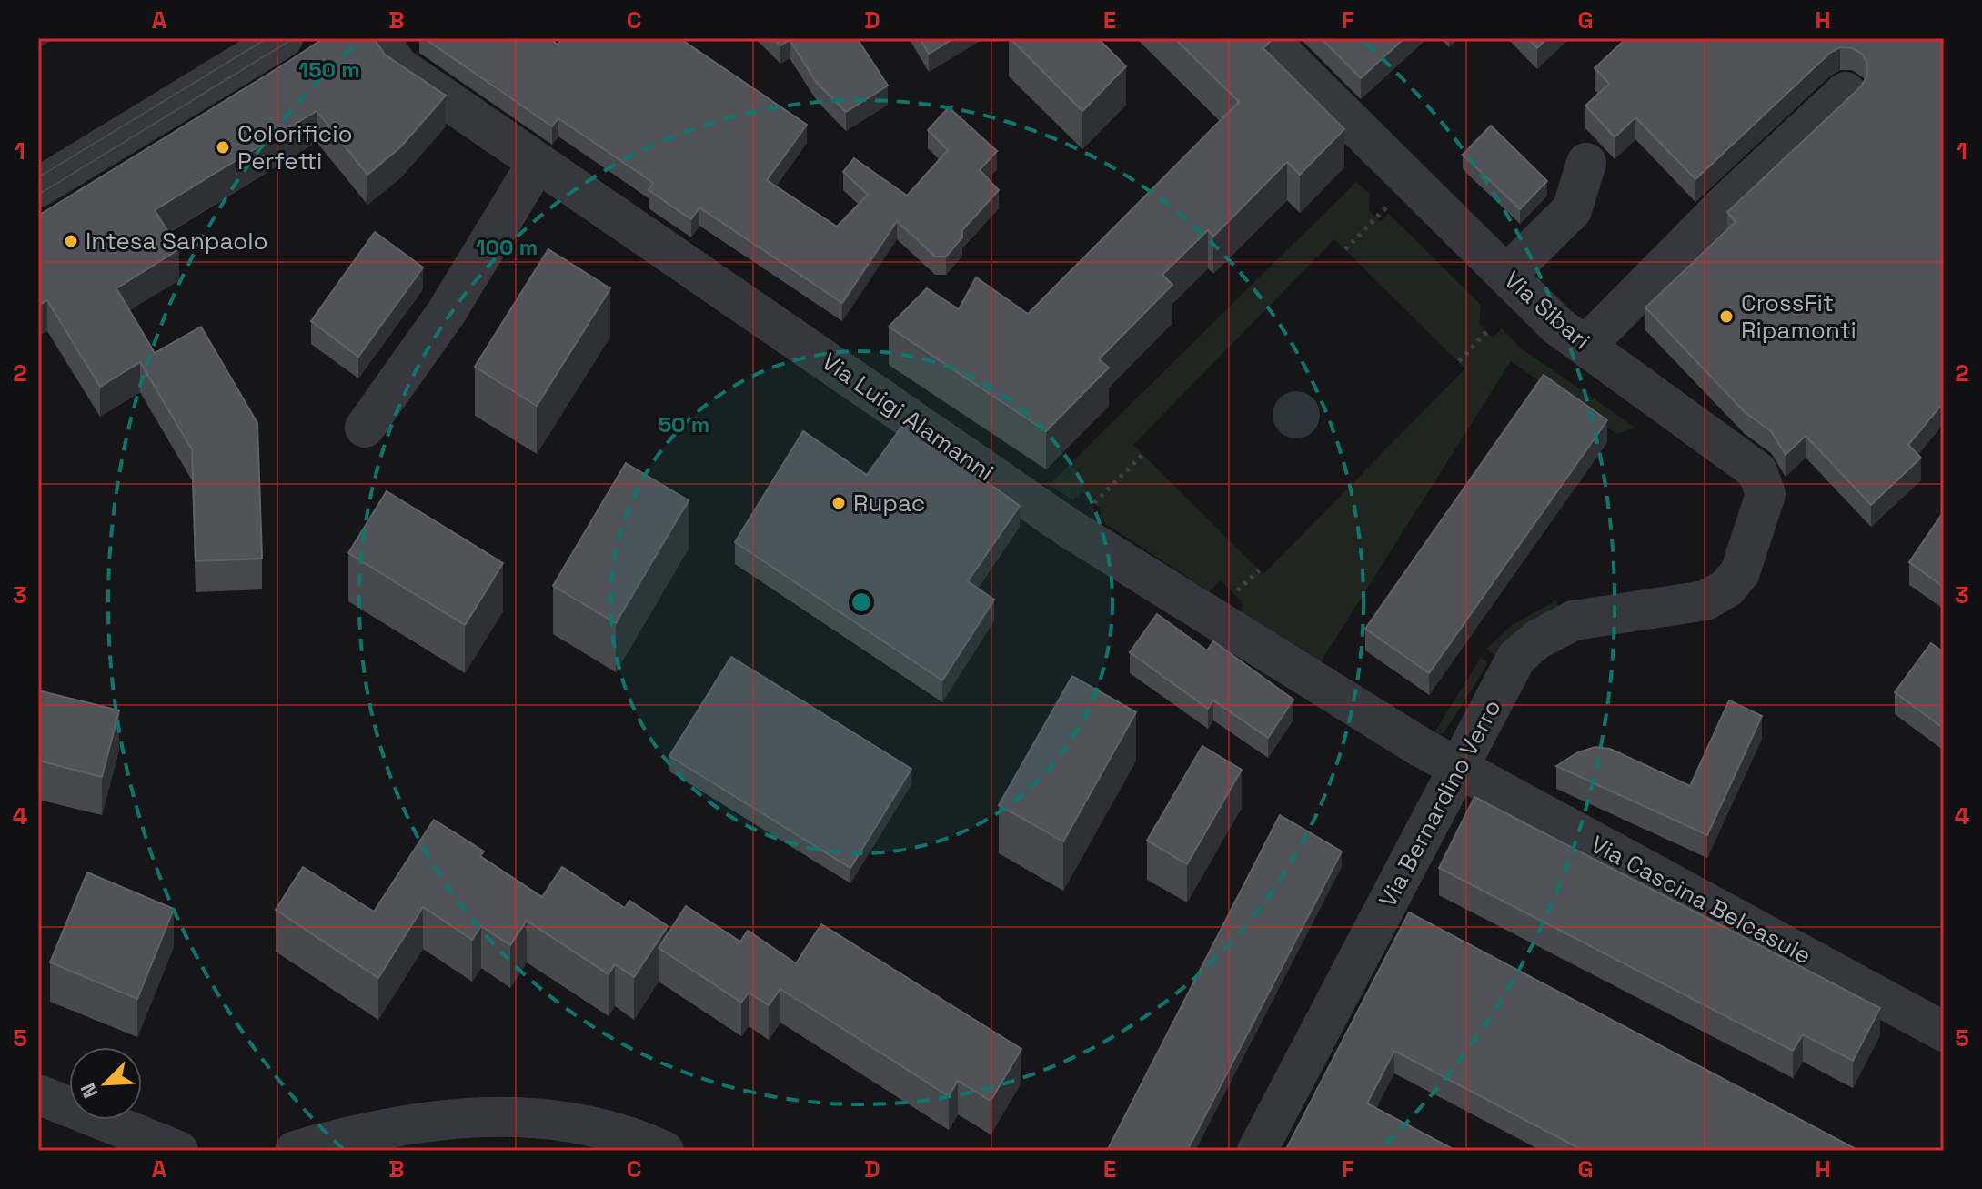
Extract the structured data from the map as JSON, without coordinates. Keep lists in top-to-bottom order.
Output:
{
  "streets": {
    "street": [
      "Via Sibari",
      "Via Luigi Alamanni",
      "Via Bernardino Verro",
      "Via Cascina Belcasule"
    ]
  },
  "crossings": [
    ["Via Sibari", "Via Bernardino Verro"],
    ["Via Luigi Alamanni", "Via Bernardino Verro"],
    ["Via Luigi Alamanni", "Via Cascina Belcasule"],
    ["Via Bernardino Verro", "Via Cascina Belcasule"]
  ],
  "places": [
    "Colorificio Perfetti",
    "Intesa Sanpaolo",
    "CrossFit Ripamonti",
    "Rupac"
  ],
  "north": "bottom left",
  "grid": {
    "columns": [
      "A",
      "B",
      "C",
      "D",
      "E",
      "F",
      "G",
      "H"
    ],
    "rows": [
      "1",
      "2",
      "3",
      "4",
      "5"
    ]
  },
  "rings": ["150 m", "100 m", "50 m"]
}
